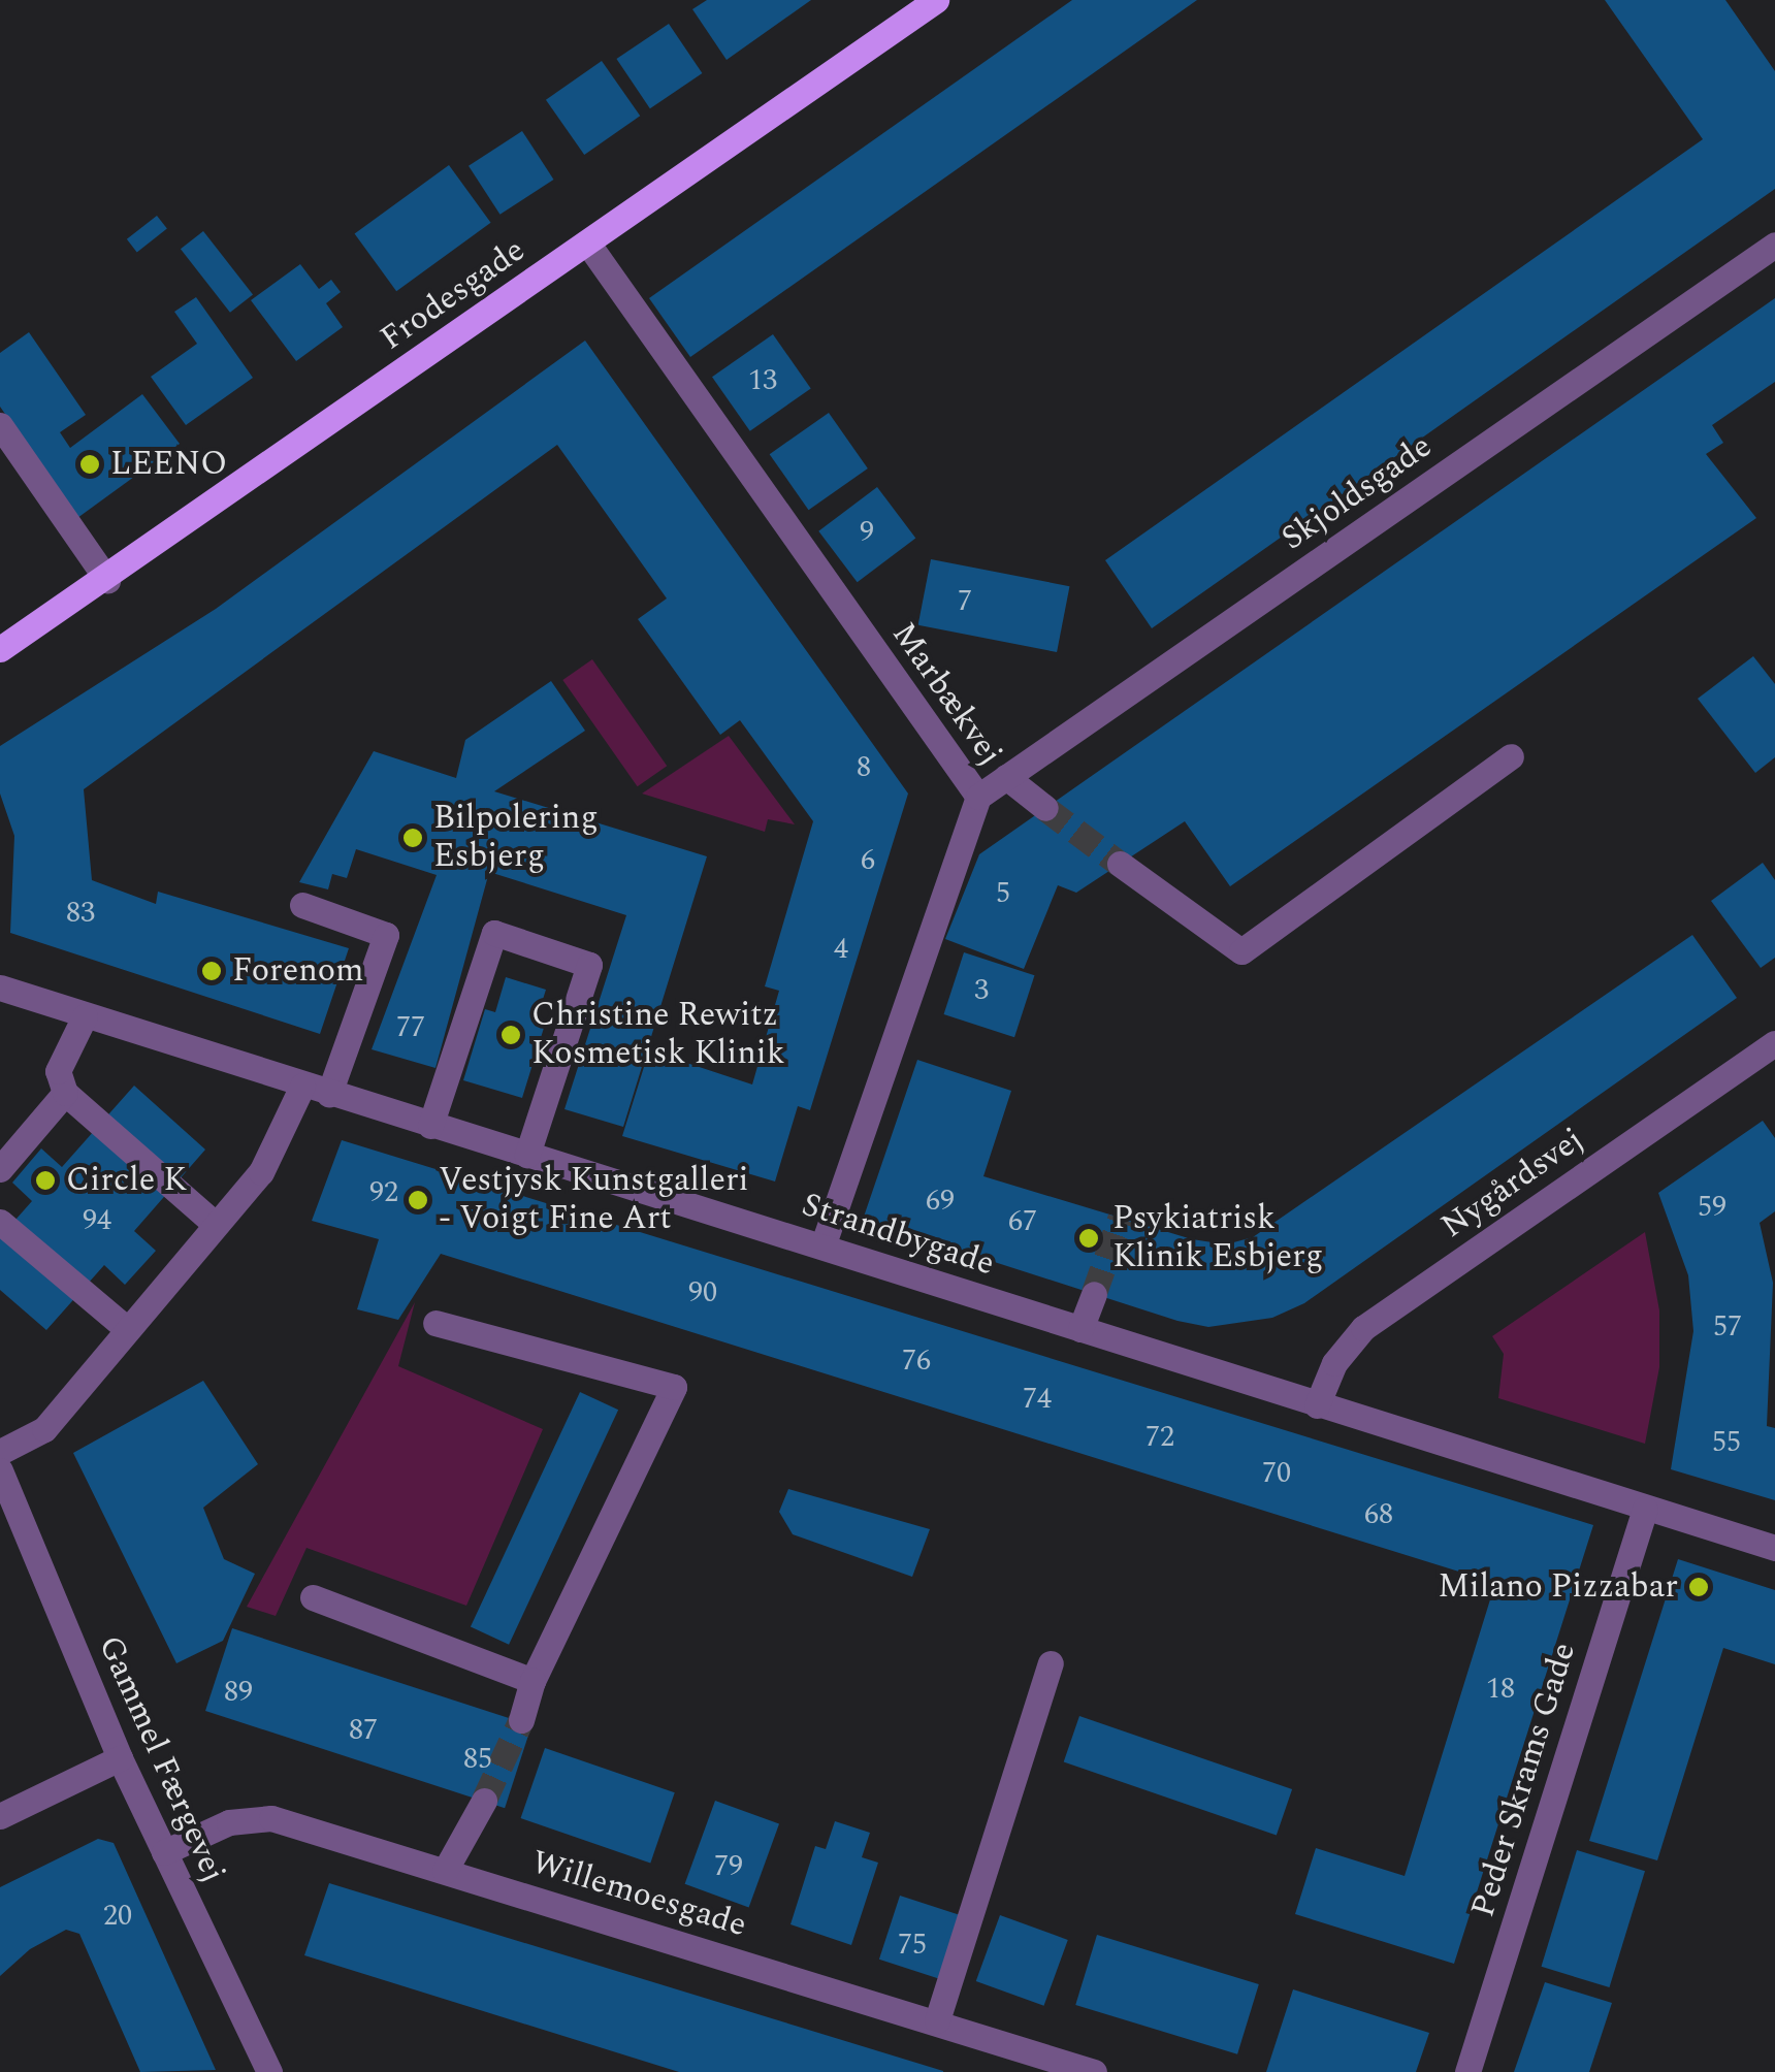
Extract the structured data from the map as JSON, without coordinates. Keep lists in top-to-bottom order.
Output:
{
  "streets": {
    "main road": ["Frodesgade"],
    "street": [
      "Skjoldsgade",
      "Marbækvej",
      "Nygårdsvej",
      "Strandbygade",
      "Gammel Færgevej",
      "Peder Skrams Gade",
      "Willemoesgade"
    ]
  },
  "crossings": [
    ["Frodesgade", "Marbækvej"],
    ["Skjoldsgade", "Marbækvej"],
    ["Marbækvej", "Strandbygade"],
    ["Nygårdsvej", "Strandbygade"],
    ["Strandbygade", "Peder Skrams Gade"],
    ["Gammel Færgevej", "Willemoesgade"]
  ],
  "places": [
    "LEENO",
    "Bilpolering Esbjerg",
    "Forenom",
    "Christine Rewitz Kosmetisk Klinik",
    "Circle K",
    "Vestjysk Kunstgalleri - Voigt Fine Art",
    "Psykiatrisk Klinik Esbjerg",
    "Milano Pizzabar"
  ],
  "house_numbers": [
    "13",
    "9",
    "7",
    "8",
    "6",
    "5",
    "83",
    "4",
    "3",
    "77",
    "92",
    "69",
    "59",
    "94",
    "67",
    "90",
    "57",
    "76",
    "74",
    "72",
    "55",
    "70",
    "68",
    "18",
    "89",
    "87",
    "85",
    "79",
    "20",
    "75"
  ]
}
